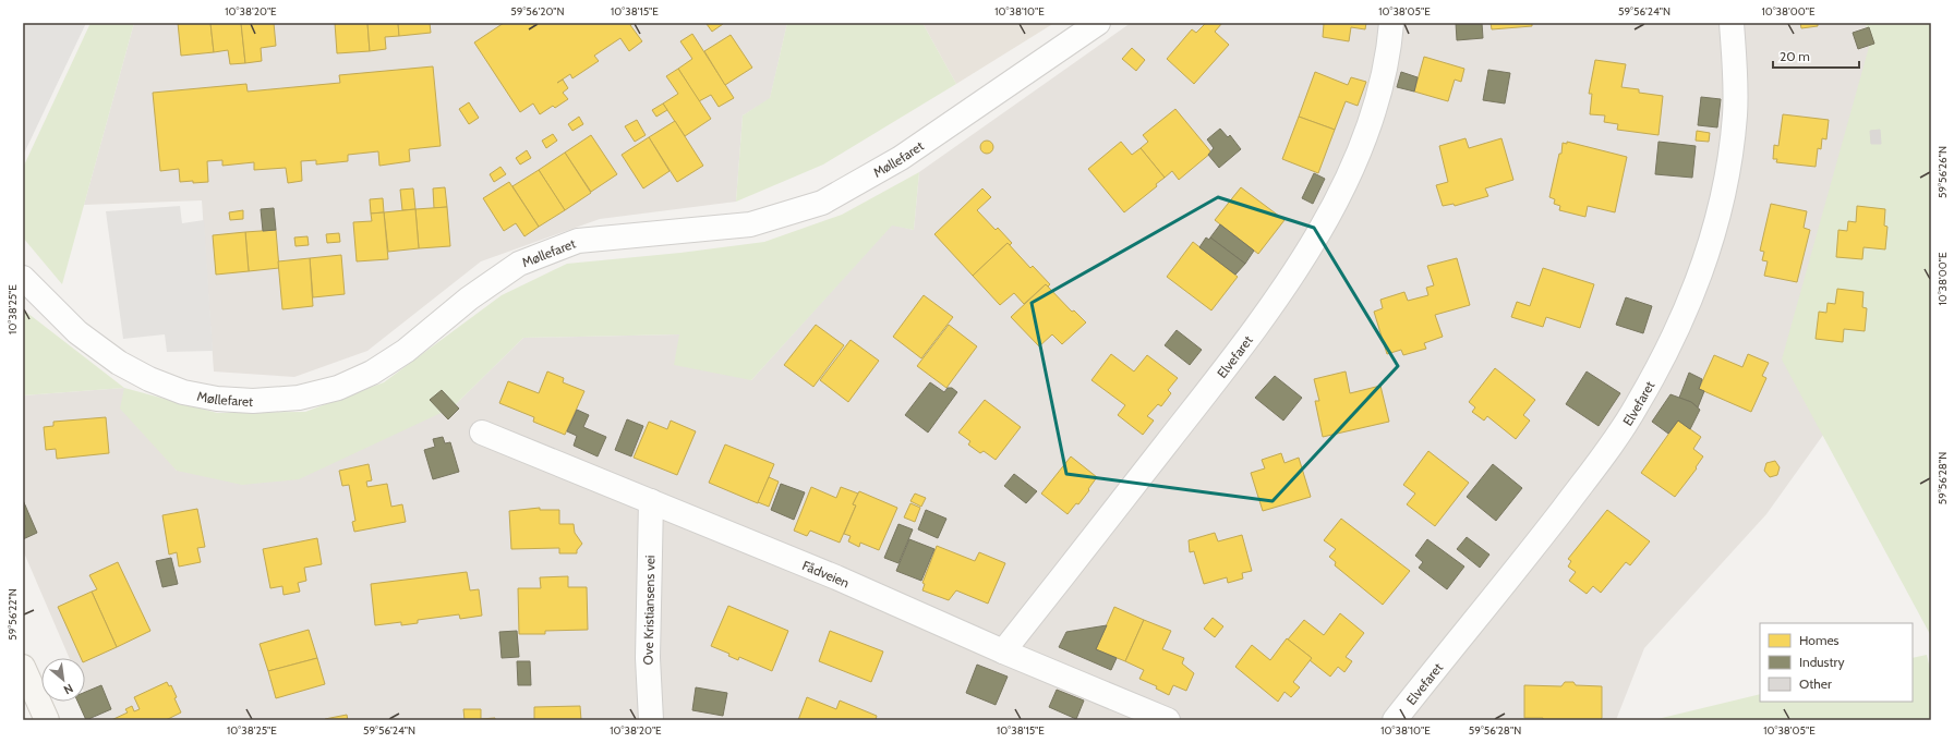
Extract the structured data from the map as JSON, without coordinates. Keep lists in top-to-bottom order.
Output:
{
  "streets": {
    "street": [
      "Møllefaret",
      "Elvefaret",
      "Fådveien",
      "Ove Kristiansens vei"
    ]
  },
  "crossings": [
    ["Elvefaret", "Fådveien"],
    ["Fådveien", "Ove Kristiansens vei"]
  ],
  "legend": ["Homes", "Industry", "Other"],
  "scale_bar": "20 m",
  "north": "bottom right",
  "coordinates": [
    "10°38'20\"E",
    "59°56'20\"N",
    "10°38'15\"E",
    "10°38'10\"E",
    "10°38'05\"E",
    "59°56'24\"N",
    "10°38'00\"E",
    "59°56'26\"N",
    "10°38'25\"E",
    "59°56'28\"N",
    "59°56'22\"N"
  ]
}
